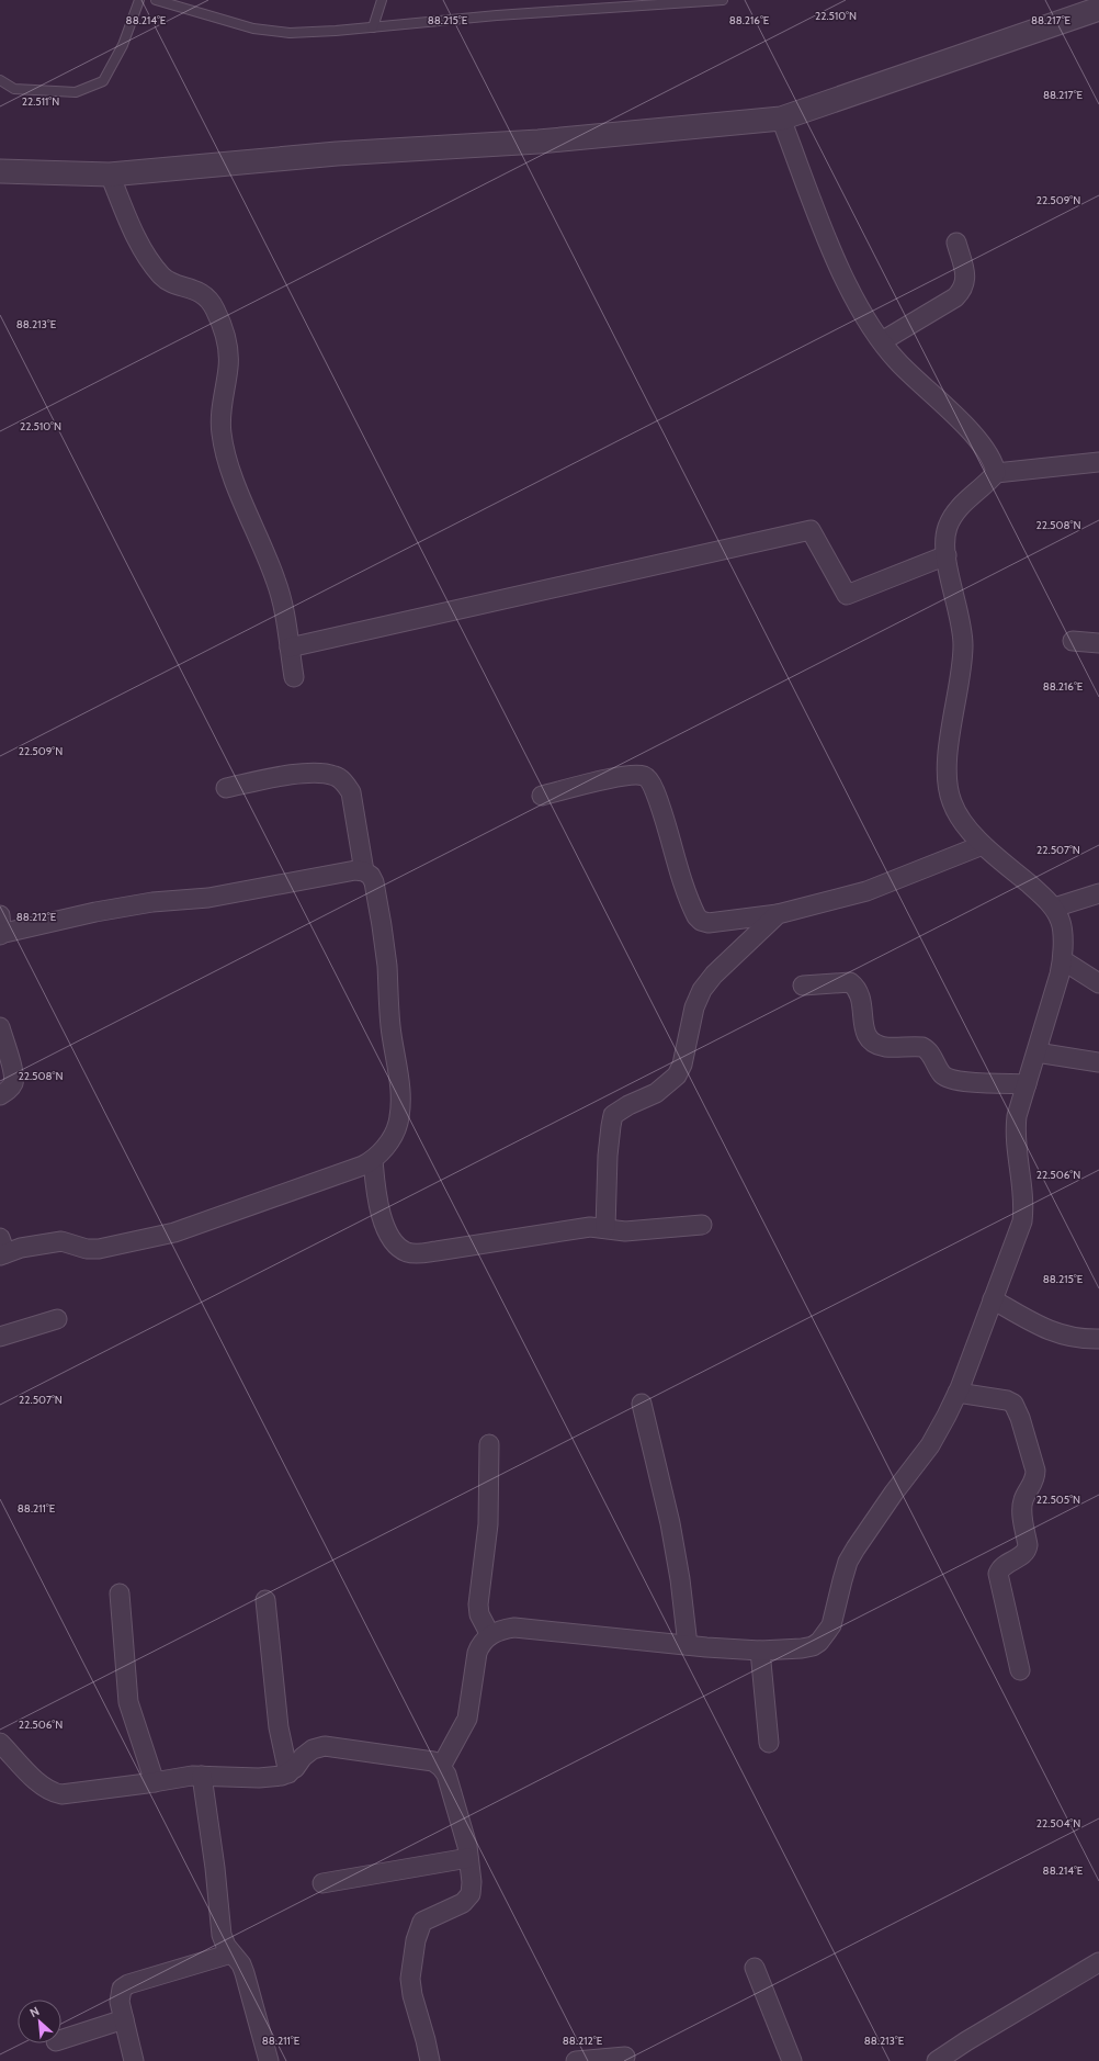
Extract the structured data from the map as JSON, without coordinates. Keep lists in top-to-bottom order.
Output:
{
  "north": "top left",
  "coordinates": [
    "22.510°N",
    "88.214°E",
    "88.215°E",
    "88.216°E",
    "88.217°E",
    "22.511°N",
    "22.509°N",
    "88.213°E",
    "22.508°N",
    "22.507°N",
    "88.212°E",
    "22.506°N",
    "22.505°N",
    "88.211°E",
    "22.504°N"
  ]
}
